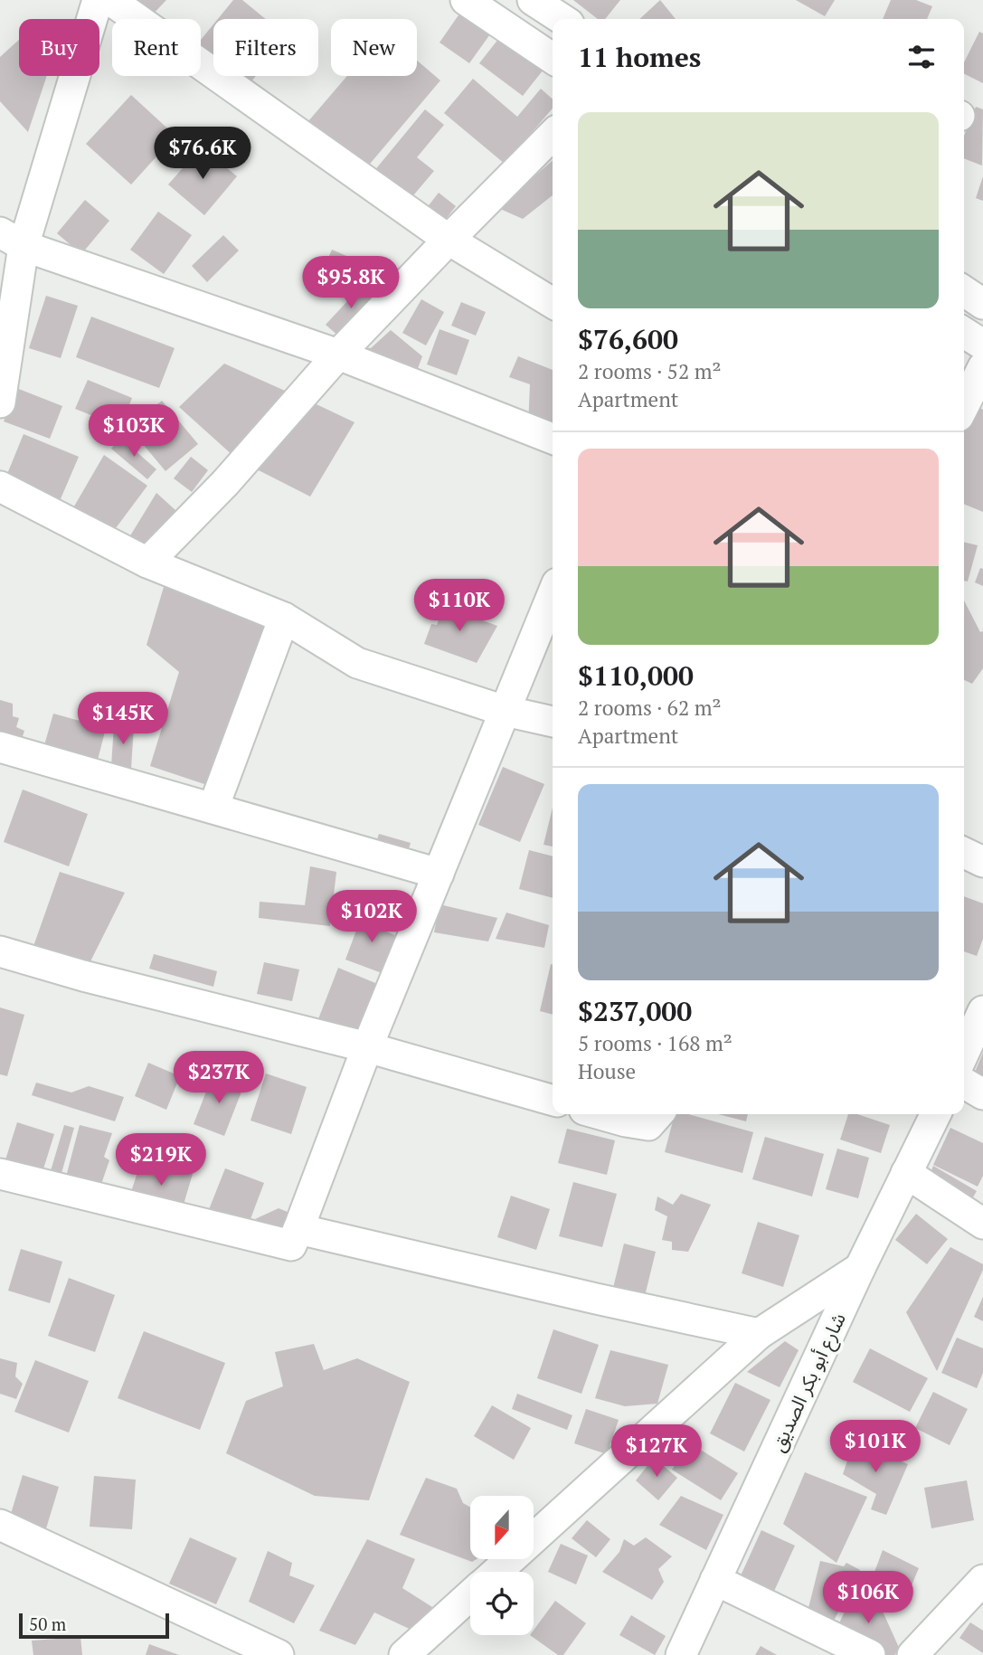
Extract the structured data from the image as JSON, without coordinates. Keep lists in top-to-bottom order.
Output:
{
  "streets": {
    "street": ["شارع أبو بكر الصديق"]
  },
  "scale_bar": "50 m",
  "north": "bottom",
  "page": {
    "chip": [
      "Buy",
      "Rent",
      "Filters",
      "New"
    ],
    "heading": "11 homes",
    "list": [
      {
        "name": "$76,600",
        "note": "2 rooms · 52 m² · Apartment"
      },
      {
        "name": "$110,000",
        "note": "2 rooms · 62 m² · Apartment"
      },
      {
        "name": "$237,000",
        "note": "5 rooms · 168 m² · House"
      }
    ],
    "price": [
      "$76.6K",
      "$95.8K",
      "$103K",
      "$110K",
      "$145K",
      "$102K",
      "$237K",
      "$219K",
      "$101K",
      "$127K",
      "$106K"
    ],
    "scale": "50 m"
  }
}
